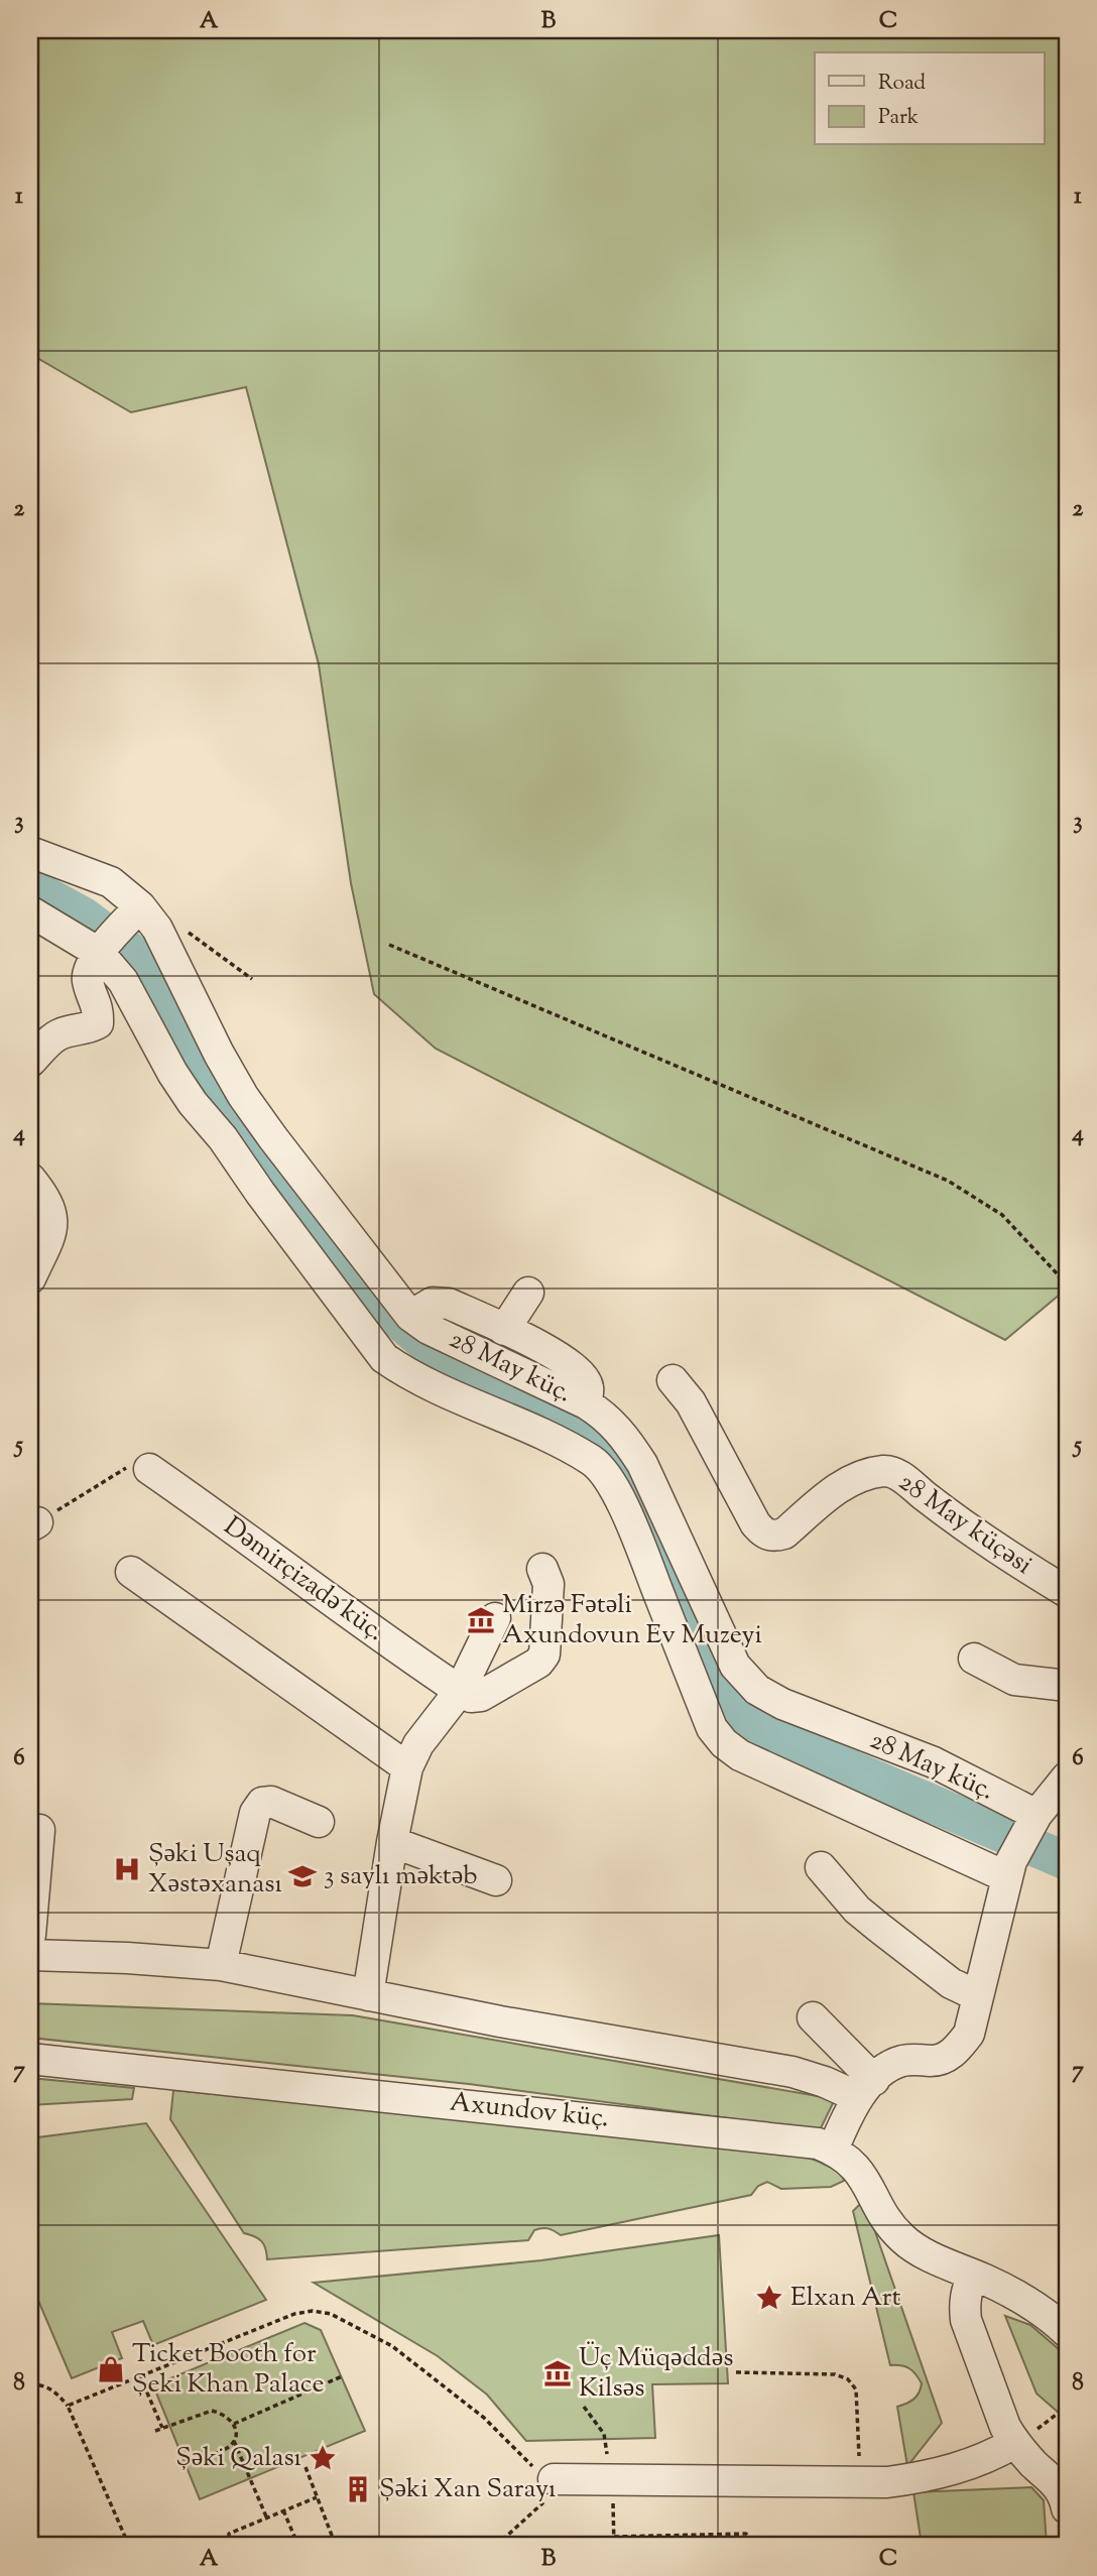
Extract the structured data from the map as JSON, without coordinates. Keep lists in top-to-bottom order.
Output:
{
  "streets": {
    "street": [
      "28 May küç.",
      "28 May küçəsi",
      "Dəmirçizadə küç.",
      "Axundov küç."
    ]
  },
  "places": {
    "museum": ["Mirzə Fətəli Axundovun Ev Muzeyi", "Üç Müqəddəs Kilsəs"],
    "hospital": ["Şəki Uşaq Xəstəxanası"],
    "school or university": ["3 saylı məktəb"],
    "place": ["Elxan Art", "Şəki Qalası"],
    "shop": ["Ticket Booth for Şeki Khan Palace"],
    "building": ["Şəki Xan Sarayı"]
  },
  "legend": ["Road", "Park"],
  "grid": {
    "columns": ["A", "B", "C"],
    "rows": [
      "1",
      "2",
      "3",
      "4",
      "5",
      "6",
      "7",
      "8"
    ]
  }
}
